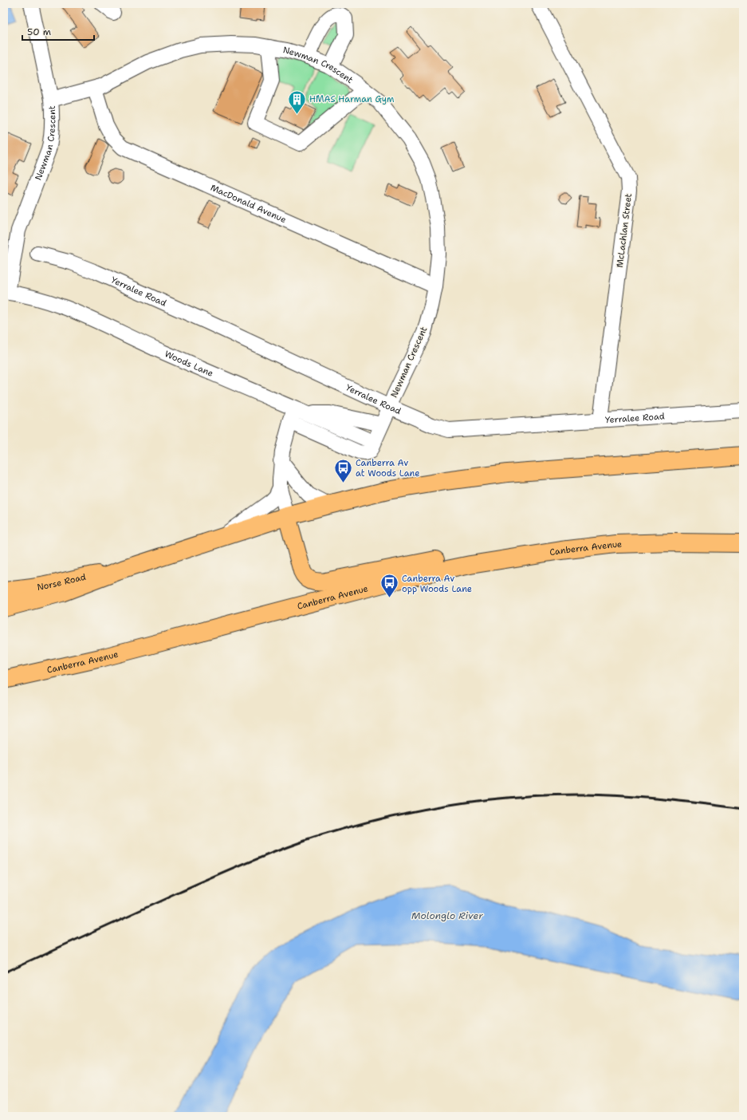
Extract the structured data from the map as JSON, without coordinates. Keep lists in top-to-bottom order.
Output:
{
  "streets": {
    "main road": ["Canberra Avenue", "Norse Road"],
    "street": [
      "Newman Crescent",
      "MacDonald Avenue",
      "McLachlan Street",
      "Yerralee Road",
      "Woods Lane"
    ]
  },
  "crossings": [
    ["Newman Crescent", "MacDonald Avenue"],
    ["Newman Crescent", "Yerralee Road"],
    ["Newman Crescent", "Woods Lane"],
    ["McLachlan Street", "Yerralee Road"]
  ],
  "water": ["Molonglo River"],
  "places": {
    "building": ["HMAS Harman Gym"],
    "bus stop": ["Canberra Av at Woods Lane", "Canberra Av opp Woods Lane"]
  },
  "scale_bar": "50 m"
}
